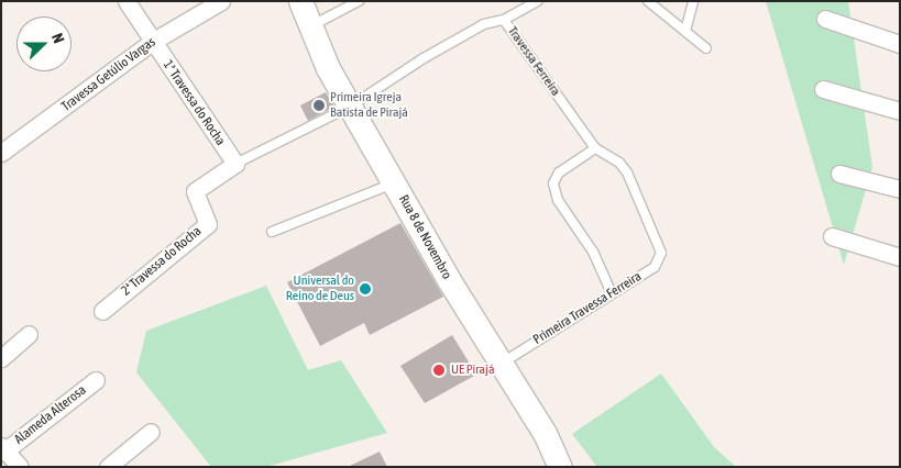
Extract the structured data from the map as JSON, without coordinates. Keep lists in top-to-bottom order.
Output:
{
  "streets": {
    "main road": ["Rua 8 de Novembro"],
    "street": [
      "Travessa Getúlio Vargas",
      "1ª Travessa do Rocha",
      "2ª Travessa do Rocha",
      "Alameda Alterosa"
    ],
    "lane": ["Travessa Ferreira", "Primeira Travessa Ferreira"]
  },
  "crossings": [
    ["Travessa Ferreira", "1ª Travessa do Rocha"],
    ["Travessa Ferreira", "Rua 8 de Novembro"],
    ["Travessa Ferreira", "2ª Travessa do Rocha"],
    ["Travessa Ferreira", "Primeira Travessa Ferreira"],
    ["Travessa Getúlio Vargas", "1ª Travessa do Rocha"],
    ["1ª Travessa do Rocha", "2ª Travessa do Rocha"],
    ["Rua 8 de Novembro", "Primeira Travessa Ferreira"]
  ],
  "places": ["Primeira Igreja Batista de Pirajá", "Universal do Reino de Deus", "UE Pirajá"],
  "north": "right"
}
